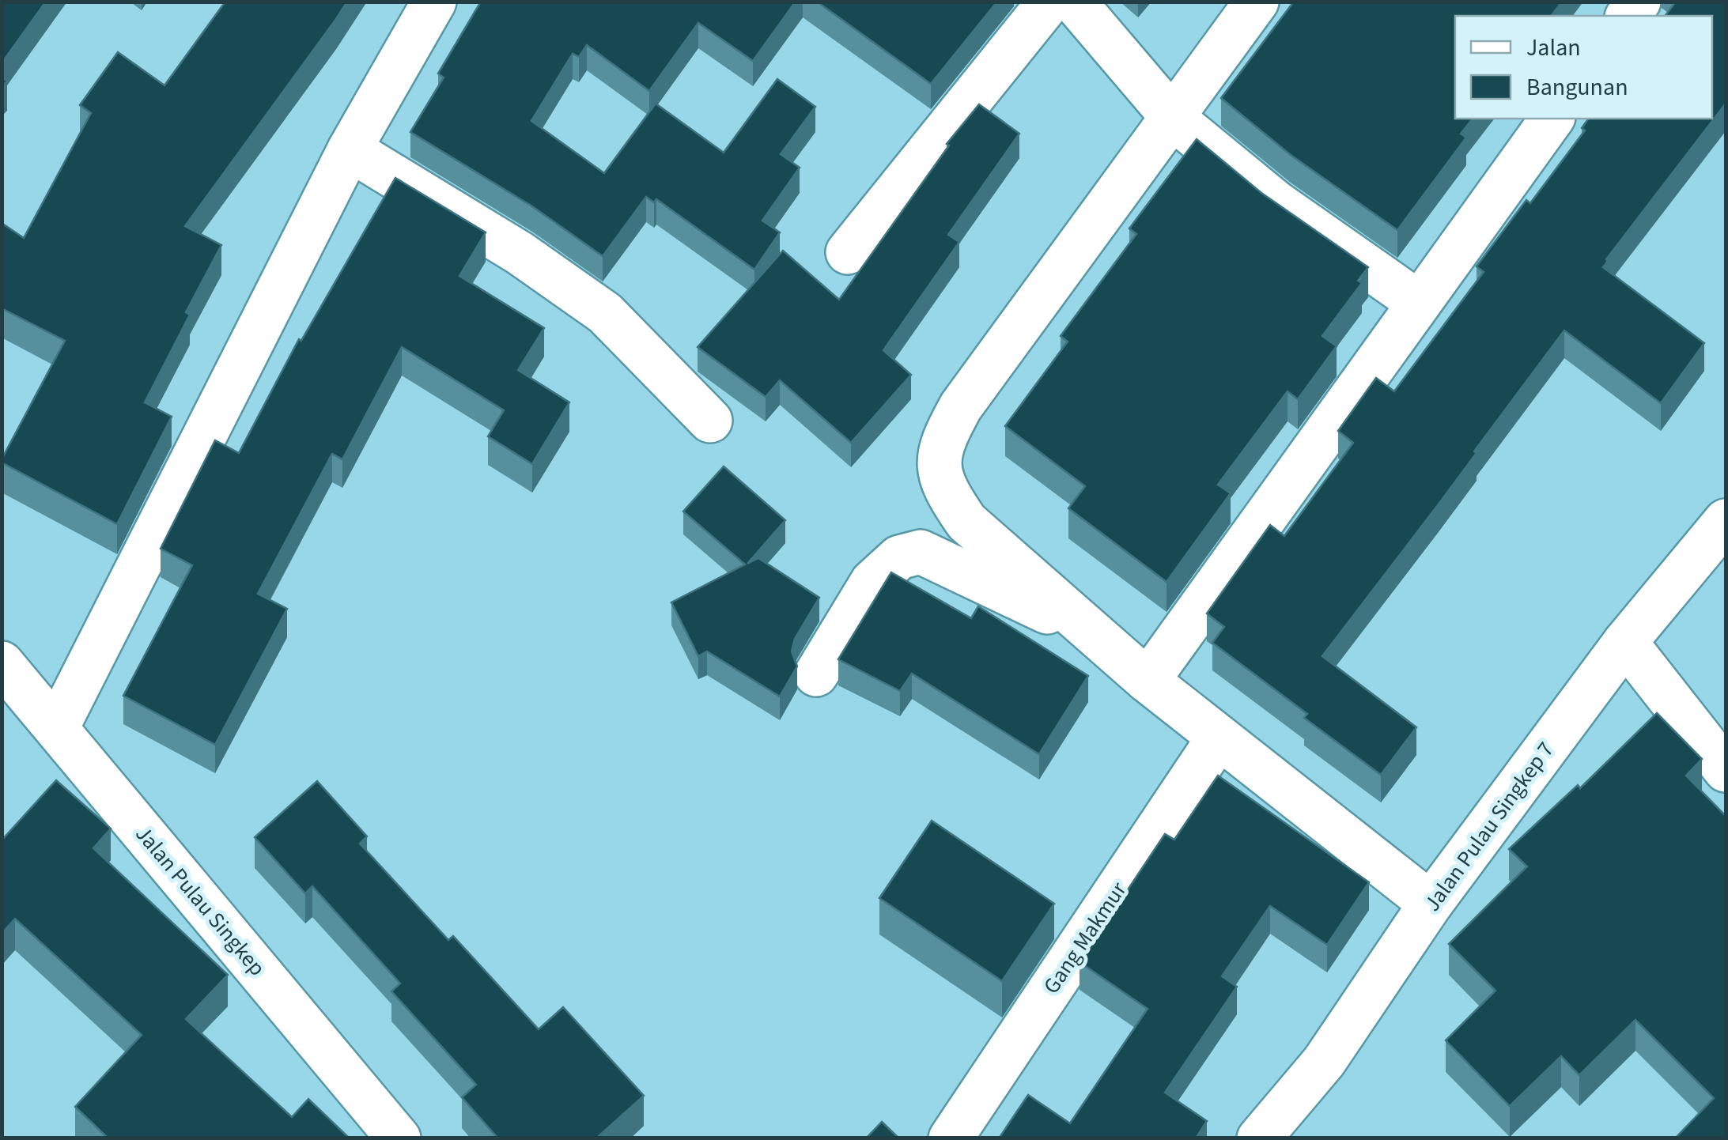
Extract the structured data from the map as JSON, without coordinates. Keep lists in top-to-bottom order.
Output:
{
  "streets": {
    "street": ["Jalan Pulau Singkep 7", "Jalan Pulau Singkep", "Gang Makmur"]
  },
  "legend": ["Jalan", "Bangunan"]
}
